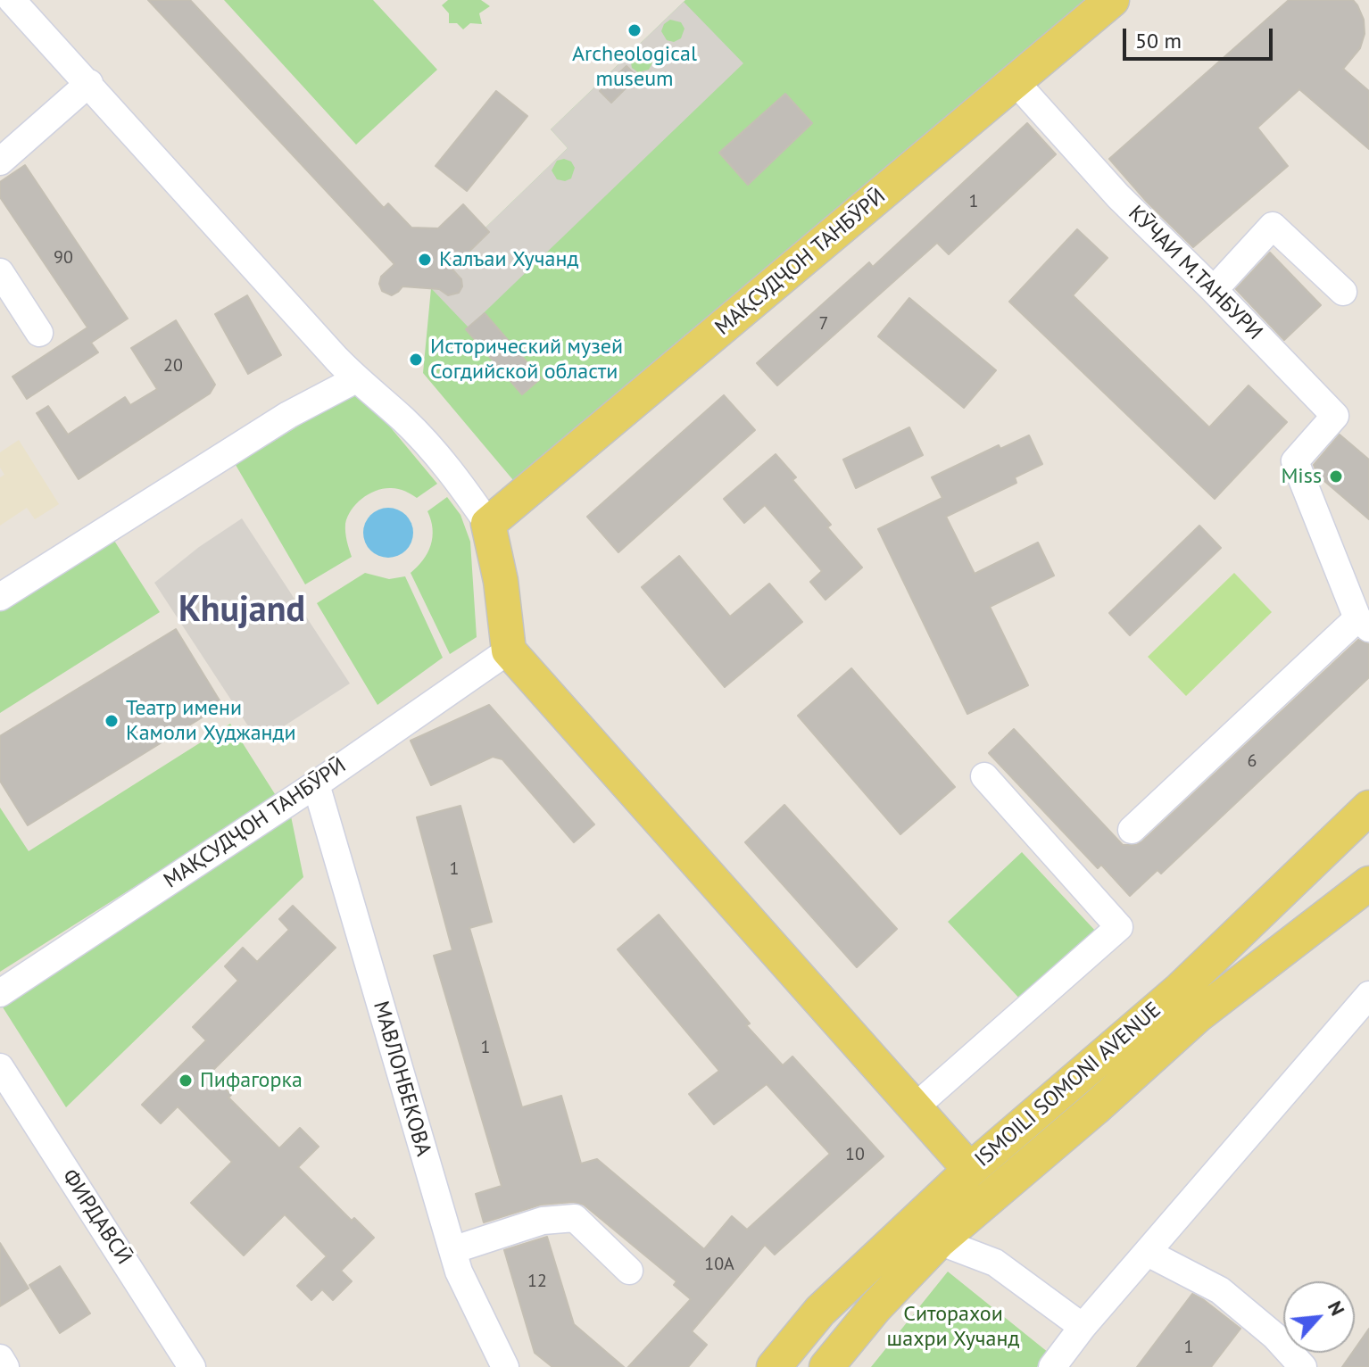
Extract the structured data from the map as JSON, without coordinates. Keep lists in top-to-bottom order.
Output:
{
  "streets": {
    "main road": ["МАҚСУДҶОН ТАНБӮРӢ", "ISMOILI SOMONI AVENUE"],
    "street": ["КӮЧАИ М.ТАНБУРИ", "МАВЛОНБЕКОВА", "ФИРДАВСӢ"]
  },
  "crossings": [
    ["МАҚСУДҶОН ТАНБӮРӢ", "КӮЧАИ М.ТАНБУРИ"],
    ["МАҚСУДҶОН ТАНБӮРӢ", "МАВЛОНБЕКОВА"]
  ],
  "districts": ["Khujand"],
  "parks": ["Ситорахои шахри Хучанд"],
  "places": [
    "Archeological museum",
    "Калъаи Хучанд",
    "Исторический музей Согдийской области",
    "Miss",
    "Театр имени Камоли Худжанди",
    "Пифагорка"
  ],
  "house_numbers": [
    "1",
    "90",
    "7",
    "20",
    "6",
    "1",
    "1",
    "10",
    "10А",
    "12",
    "1"
  ],
  "scale_bar": "50 m",
  "north": "top right"
}
